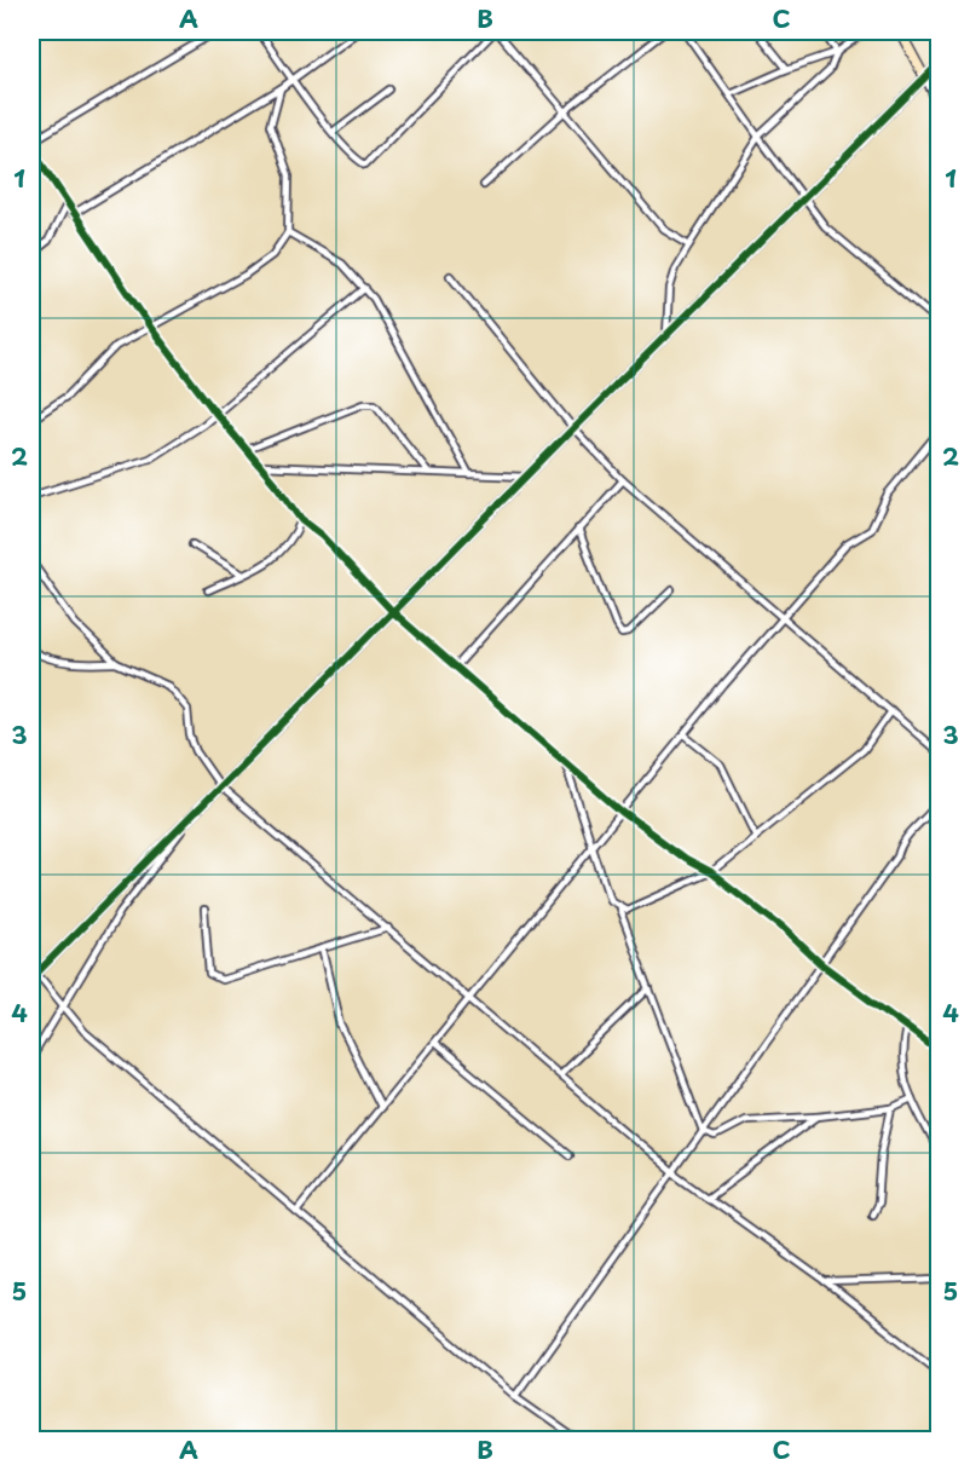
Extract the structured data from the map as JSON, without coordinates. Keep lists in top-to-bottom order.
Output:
{
  "grid": {
    "columns": ["A", "B", "C"],
    "rows": [
      "1",
      "2",
      "3",
      "4",
      "5"
    ]
  }
}
